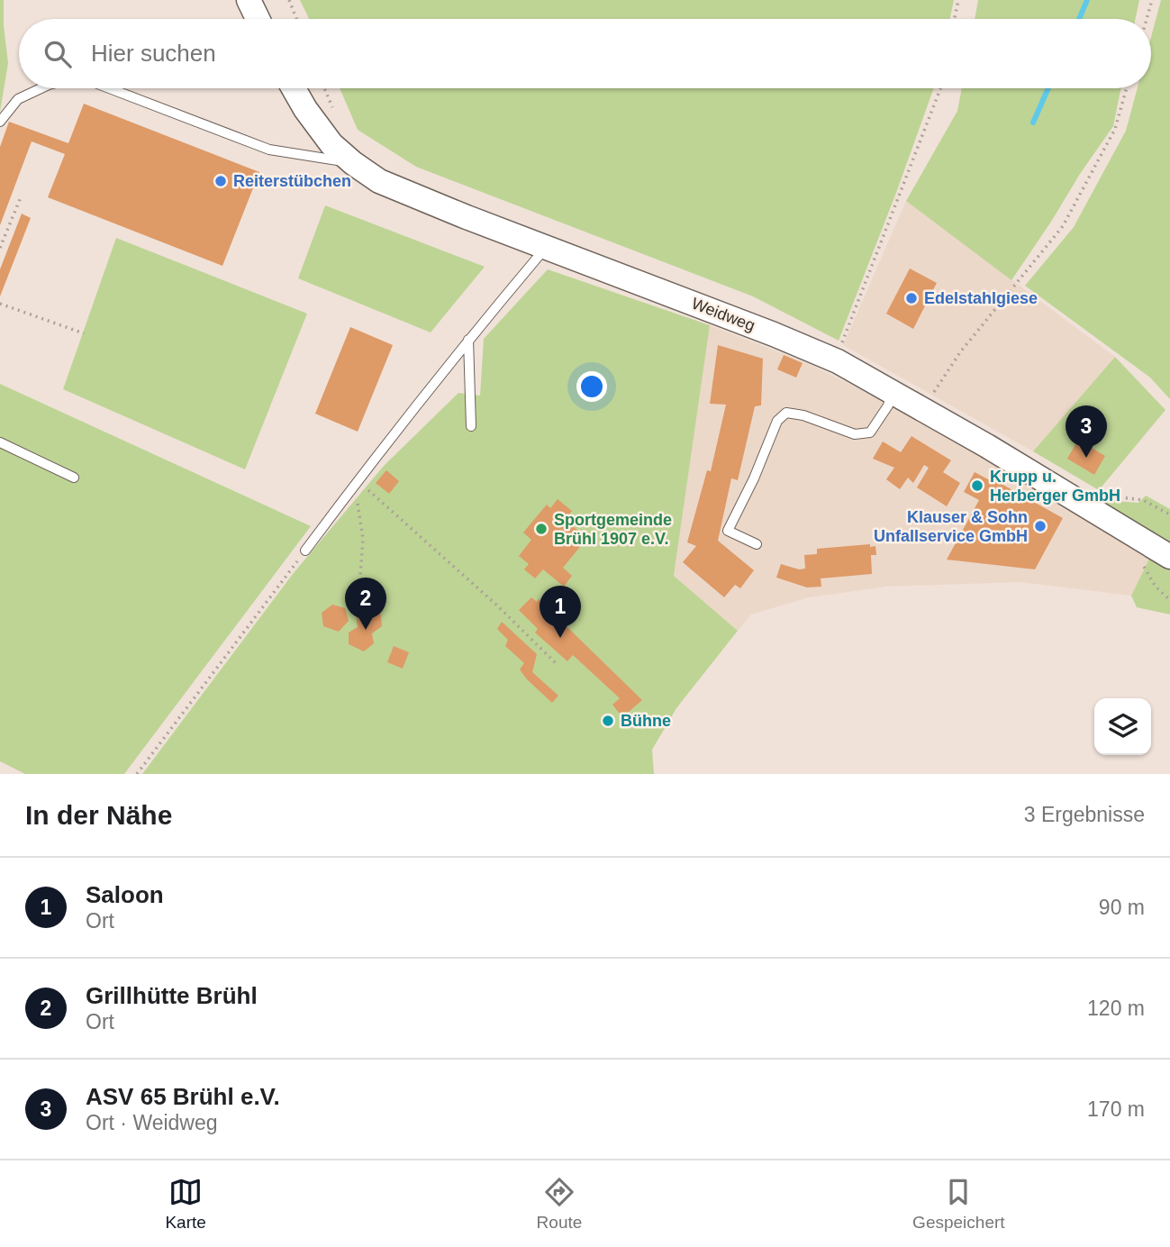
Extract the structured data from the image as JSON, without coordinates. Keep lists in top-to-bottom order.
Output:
{
  "streets": {
    "main road": ["Weidweg"]
  },
  "places": [
    "Reiterstübchen",
    "Edelstahlgiese",
    "Krupp u. Herberger GmbH",
    "Klauser & Sohn Unfallservice GmbH",
    "Sportgemeinde Brühl 1907 e.V.",
    "Bühne"
  ],
  "page": {
    "search": "Hier suchen",
    "pins": ["3", "2", "1"],
    "heading": ["In der Nähe", "3 Ergebnisse"],
    "list": [
      {
        "mark": "1",
        "name": "Saloon",
        "note": "Ort",
        "value": "90 m"
      },
      {
        "mark": "2",
        "name": "Grillhütte Brühl",
        "note": "Ort",
        "value": "120 m"
      },
      {
        "mark": "3",
        "name": "ASV 65 Brühl e.V.",
        "note": "Ort · Weidweg",
        "value": "170 m"
      }
    ],
    "nav": ["Karte", "Route", "Gespeichert"]
  }
}
